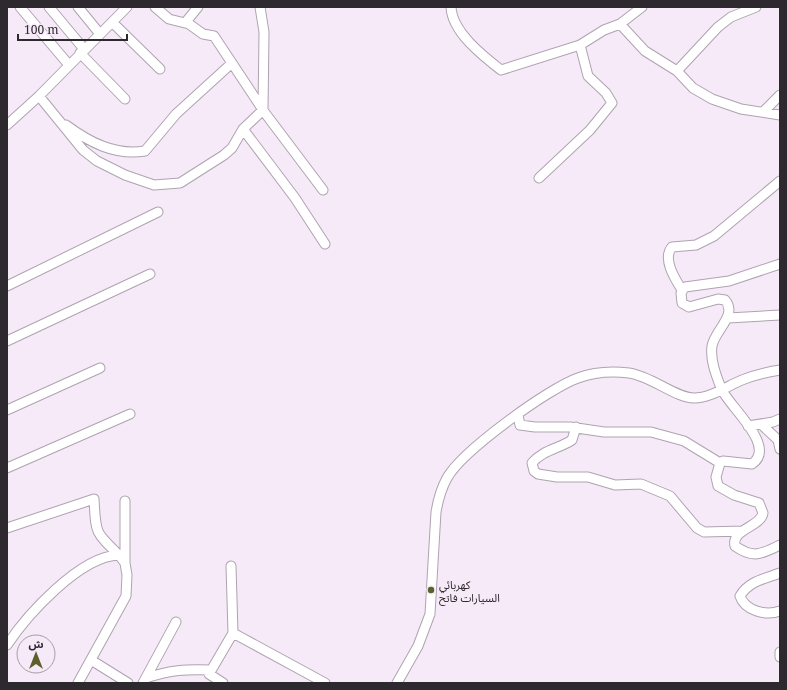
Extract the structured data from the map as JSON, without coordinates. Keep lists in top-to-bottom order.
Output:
{
  "places": ["كهربائي السيارات فاتح"],
  "scale_bar": "100 m",
  "north": "top"
}
